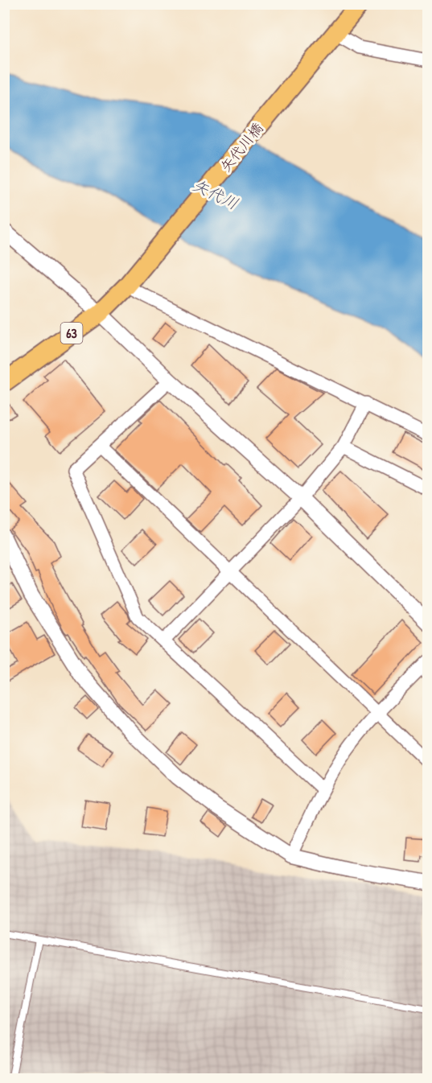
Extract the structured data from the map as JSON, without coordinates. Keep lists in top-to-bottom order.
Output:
{
  "streets": {
    "main road": ["矢代川橋", "63"]
  },
  "crossings": [
    ["矢代川橋", "63"]
  ],
  "water": ["矢代川"]
}
